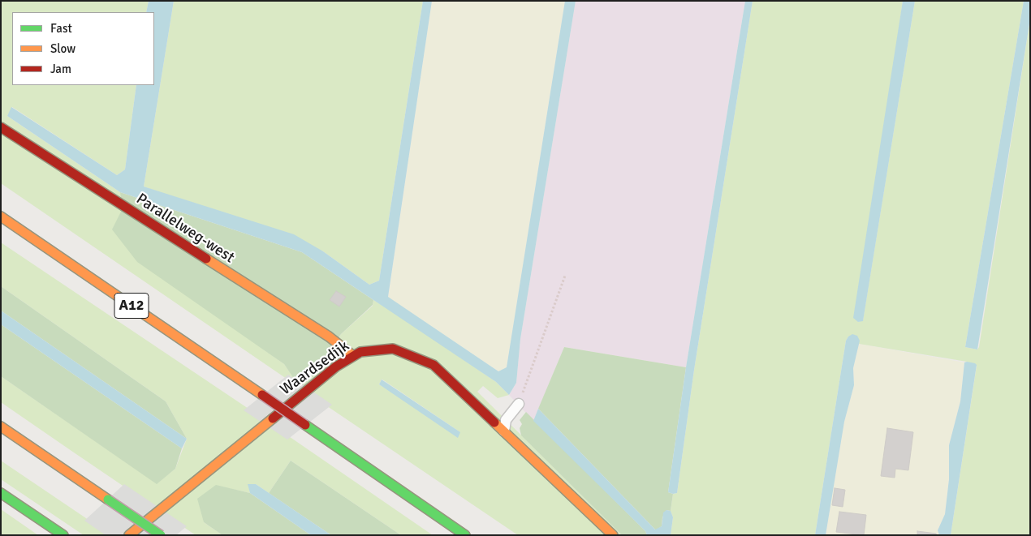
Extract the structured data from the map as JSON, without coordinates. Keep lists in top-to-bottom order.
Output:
{
  "streets": {
    "main road": ["Parallelweg-west", "A12", "Waardsedijk"]
  },
  "crossings": [
    ["Parallelweg-west", "Waardsedijk"]
  ],
  "legend": ["Fast", "Slow", "Jam"]
}
